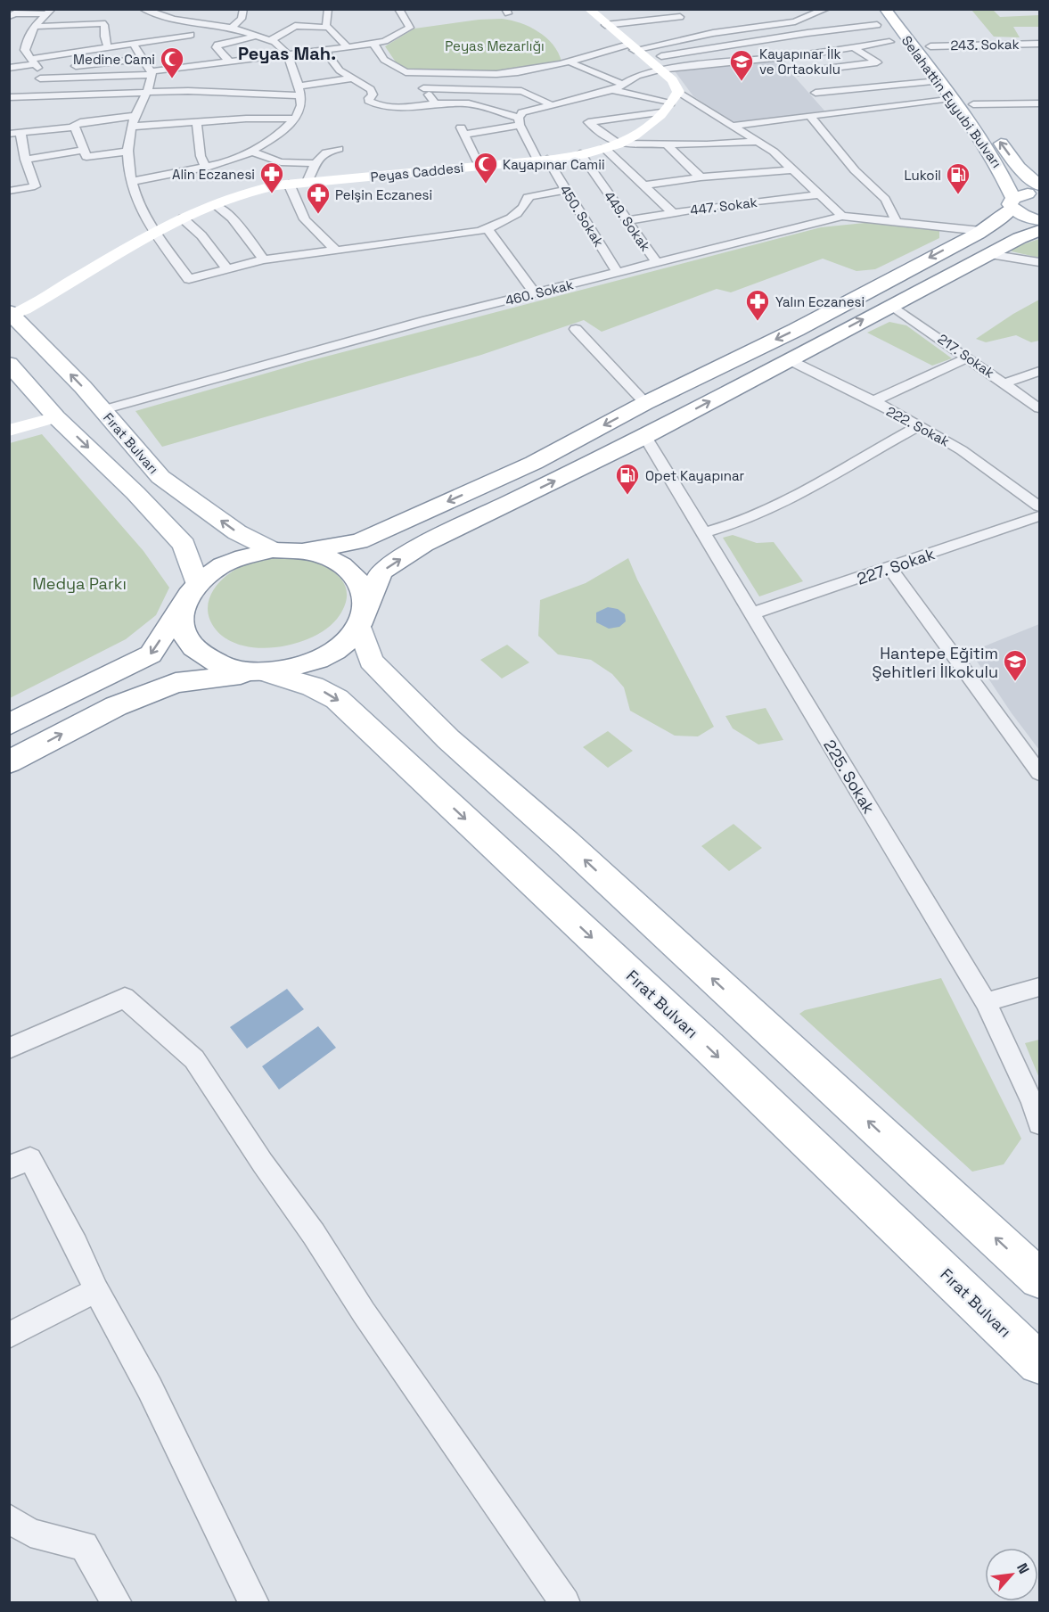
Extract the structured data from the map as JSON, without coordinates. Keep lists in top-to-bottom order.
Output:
{
  "streets": {
    "main road": ["Selahattin Eyyubi Bulvarı", "Fırat Bulvarı"],
    "street": [
      "243. Sokak",
      "Peyas Caddesi",
      "447. Sokak",
      "450. Sokak",
      "449. Sokak",
      "460. Sokak",
      "217. Sokak",
      "222. Sokak",
      "227. Sokak",
      "225. Sokak"
    ]
  },
  "crossings": [
    ["243. Sokak", "Selahattin Eyyubi Bulvarı"],
    ["Peyas Caddesi", "450. Sokak"],
    ["Peyas Caddesi", "449. Sokak"],
    ["Peyas Caddesi", "Fırat Bulvarı"],
    ["447. Sokak", "449. Sokak"],
    ["450. Sokak", "460. Sokak"],
    ["449. Sokak", "460. Sokak"],
    ["460. Sokak", "Fırat Bulvarı"],
    ["227. Sokak", "225. Sokak"]
  ],
  "districts": ["Peyas Mah."],
  "parks": ["Peyas Mezarlığı", "Medya Parkı"],
  "places": {
    "mosque": ["Medine Cami", "Kayapınar Camii"],
    "school or university": ["Kayapınar İlk ve Ortaokulu", "Hantepe Eğitim Şehitleri İlkokulu"],
    "pharmacy": ["Alin Eczanesi", "Pelşin Eczanesi", "Yalın Eczanesi"],
    "fuel station": ["Lukoil", "Opet Kayapınar"]
  },
  "north": "top right"
}
